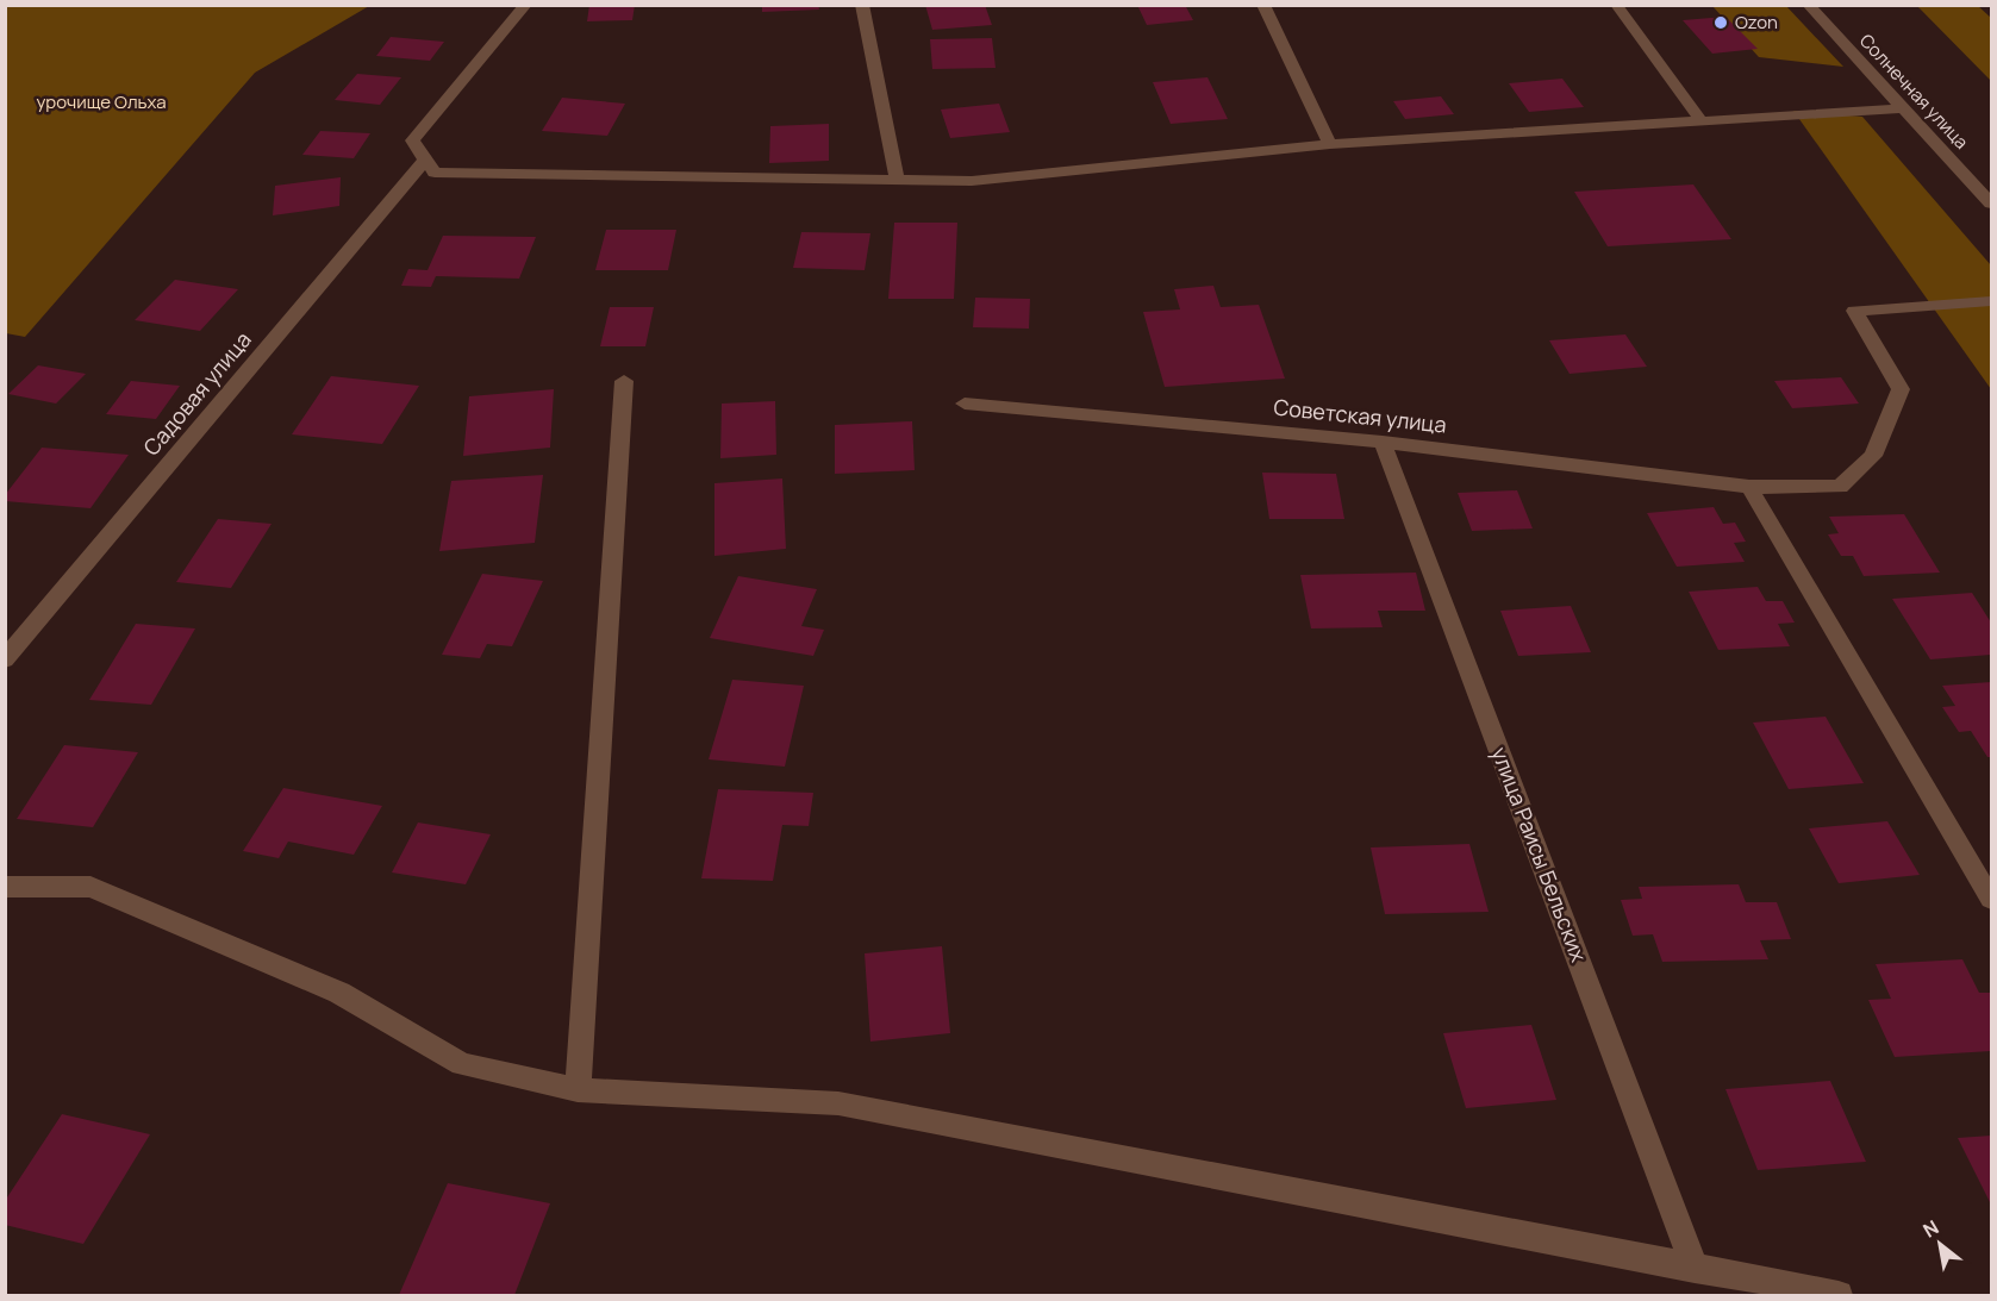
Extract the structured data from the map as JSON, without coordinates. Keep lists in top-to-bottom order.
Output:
{
  "streets": {
    "street": [
      "Солнечная улица",
      "Садовая улица",
      "Советская улица",
      "улица Раисы Бельских"
    ]
  },
  "crossings": [
    ["Советская улица", "улица Раисы Бельских"]
  ],
  "parks": ["урочище Ольха"],
  "places": ["Ozon"],
  "north": "top left"
}
